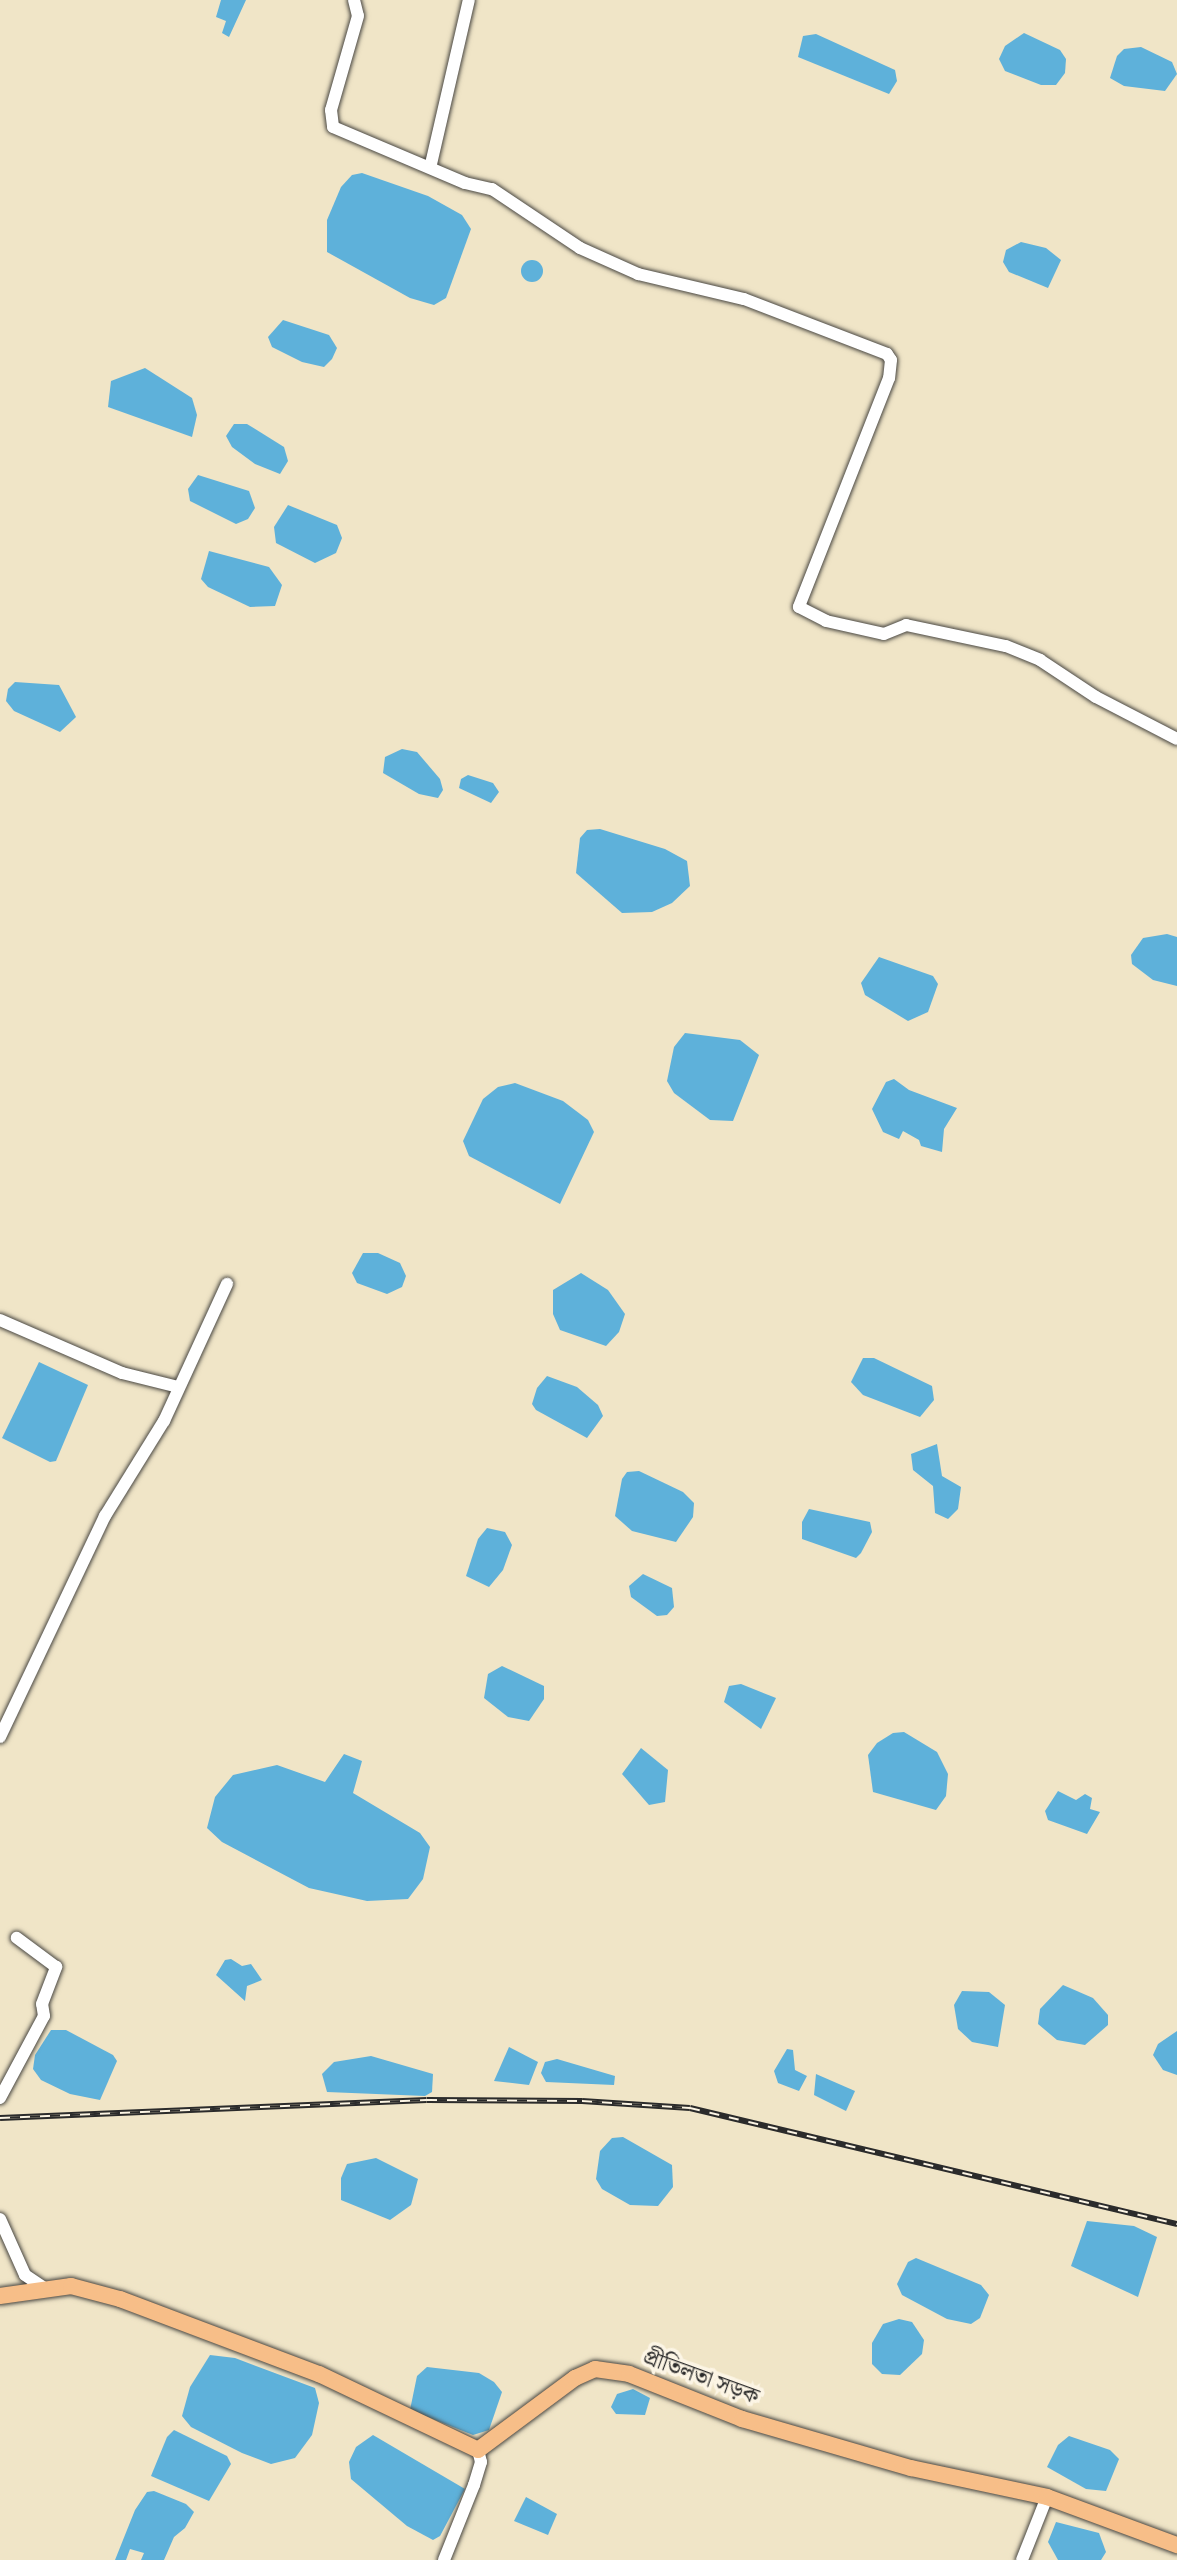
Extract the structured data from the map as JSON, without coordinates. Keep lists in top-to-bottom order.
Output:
{
  "streets": {
    "main road": ["প্রীতিলতা সড়ক"]
  }
}
